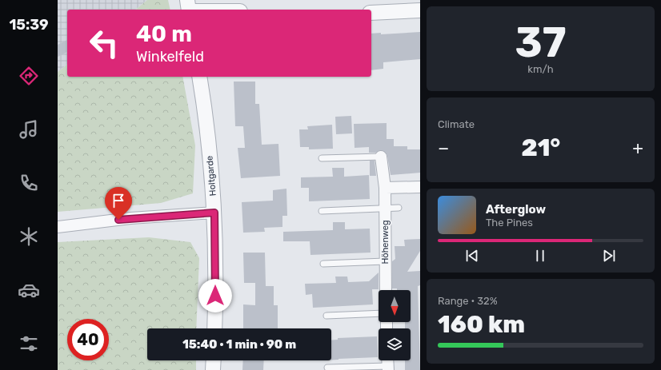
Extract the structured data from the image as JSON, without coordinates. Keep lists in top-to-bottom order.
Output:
{
  "streets": {
    "street": ["Holtgarde", "Höhenweg"]
  },
  "north": "bottom",
  "page": {
    "tabs": "15:39",
    "tile": [
      ["37", "km/h"],
      "Climate",
      ["Range · 32%", "160 km"]
    ],
    "turn": ["40 m", "Winkelfeld"],
    "heat": ["−", "21°", "+"],
    "song": ["Afterglow", "The Pines"],
    "limit": "40",
    "trip": "15:40 · 1 min · 90 m"
  }
}
